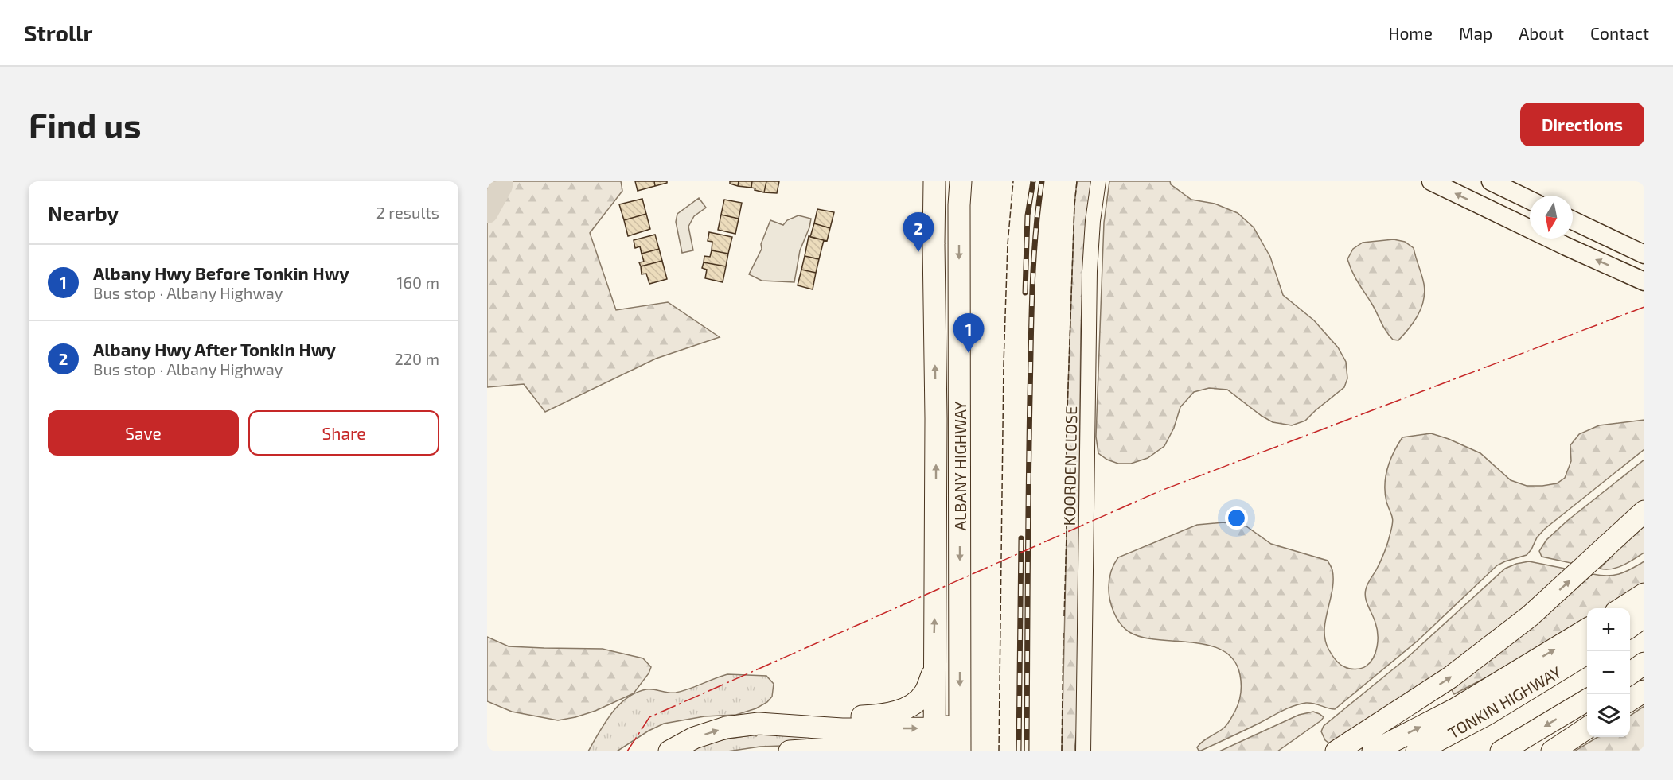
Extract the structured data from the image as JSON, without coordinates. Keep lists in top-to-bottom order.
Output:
{
  "streets": {
    "highway": ["ALBANY HIGHWAY", "TONKIN HIGHWAY"],
    "street": ["KOORDEN CLOSE"]
  },
  "north": "bottom",
  "page": {
    "header": "Strollr",
    "nav": [
      "Home",
      "Map",
      "About",
      "Contact"
    ],
    "buttons": [
      "Directions",
      ["Save", "Share"]
    ],
    "title": "Find us",
    "heading": ["Nearby", "2 results"],
    "pins": ["2", "1"],
    "list": [
      {
        "mark": "1",
        "name": "Albany Hwy Before Tonkin Hwy",
        "note": "Bus stop · Albany Highway",
        "value": "160 m"
      },
      {
        "mark": "2",
        "name": "Albany Hwy After Tonkin Hwy",
        "note": "Bus stop · Albany Highway",
        "value": "220 m"
      }
    ],
    "map_buttons": ["+", "−"]
  }
}
